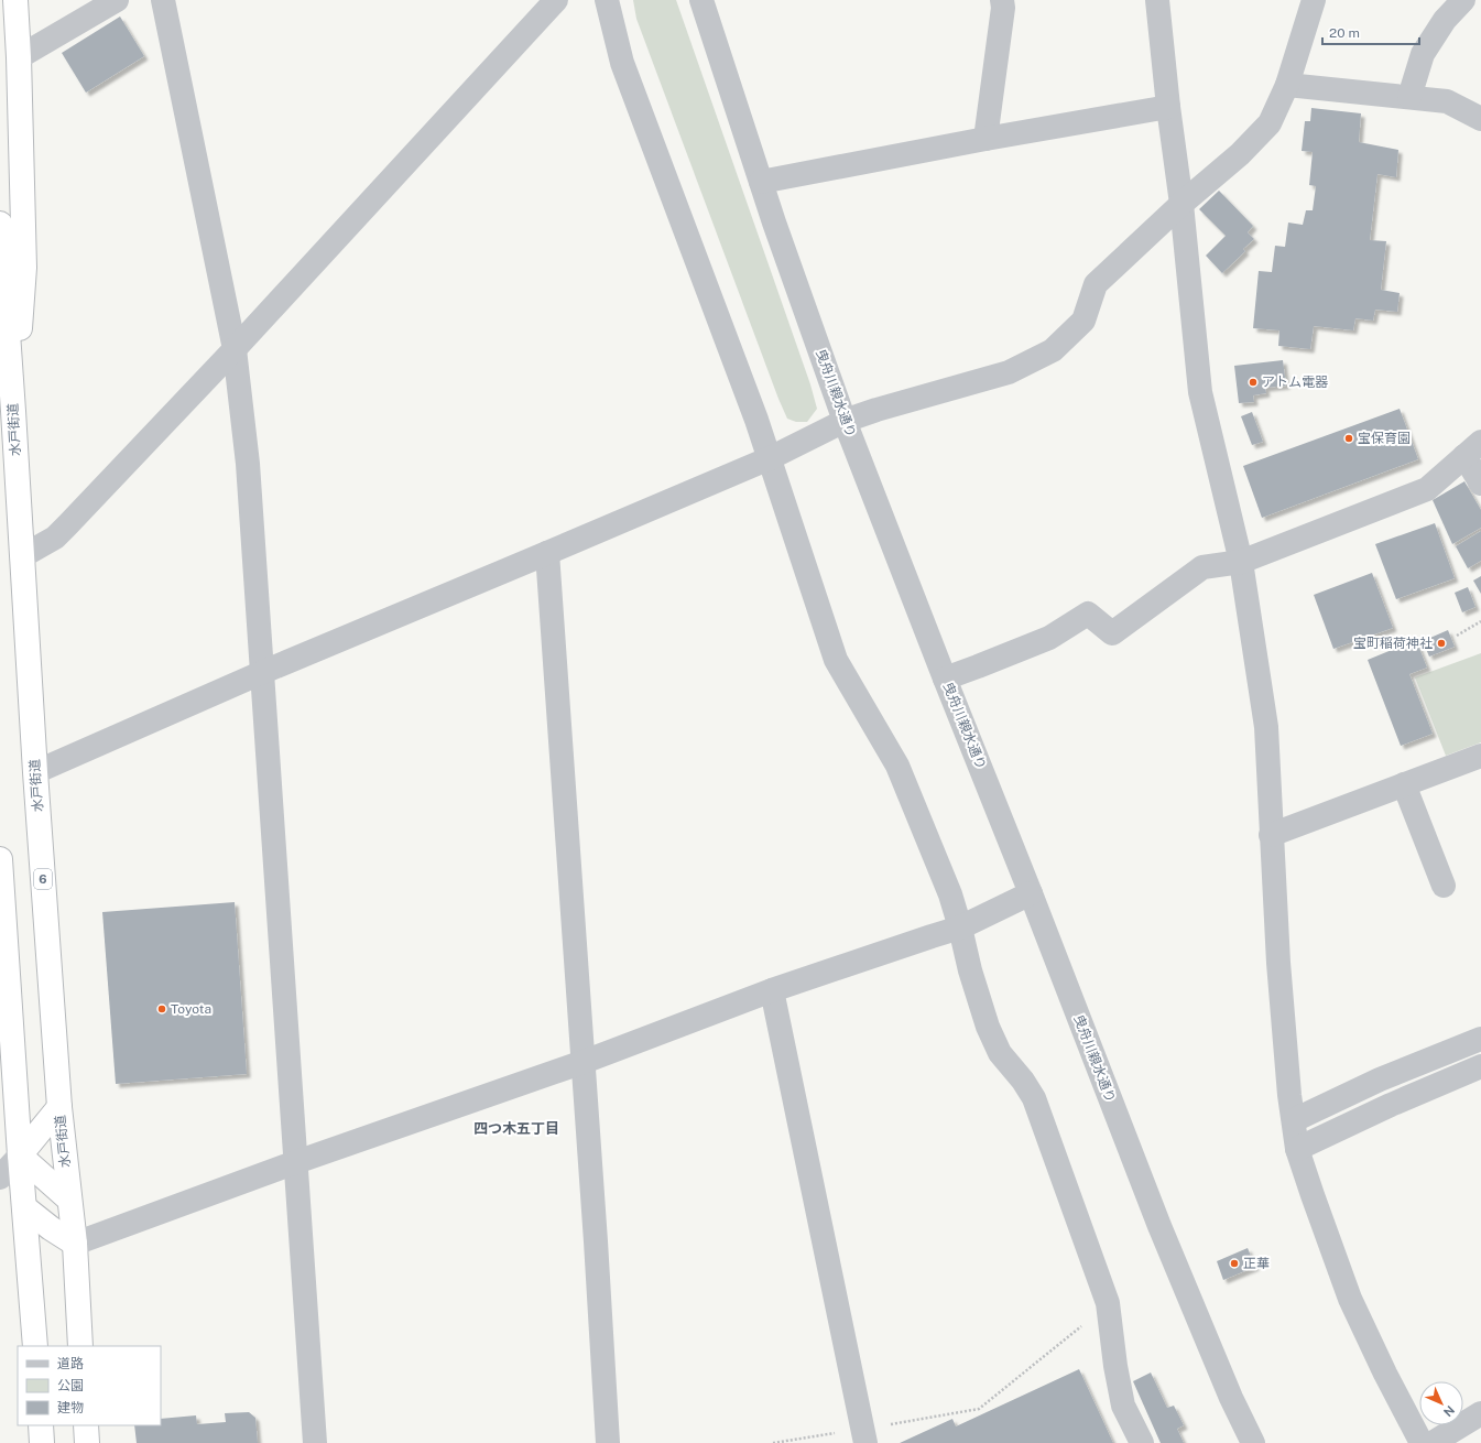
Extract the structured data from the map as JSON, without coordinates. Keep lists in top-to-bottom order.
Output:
{
  "streets": {
    "highway": ["水戸街道", "6"],
    "street": ["曳舟川親水通り"]
  },
  "districts": ["四つ木五丁目"],
  "places": [
    "アトム電器",
    "宝保育園",
    "宝町稲荷神社",
    "Toyota",
    "正華"
  ],
  "legend": ["道路", "公園", "建物"],
  "scale_bar": "20 m",
  "north": "bottom right"
}
